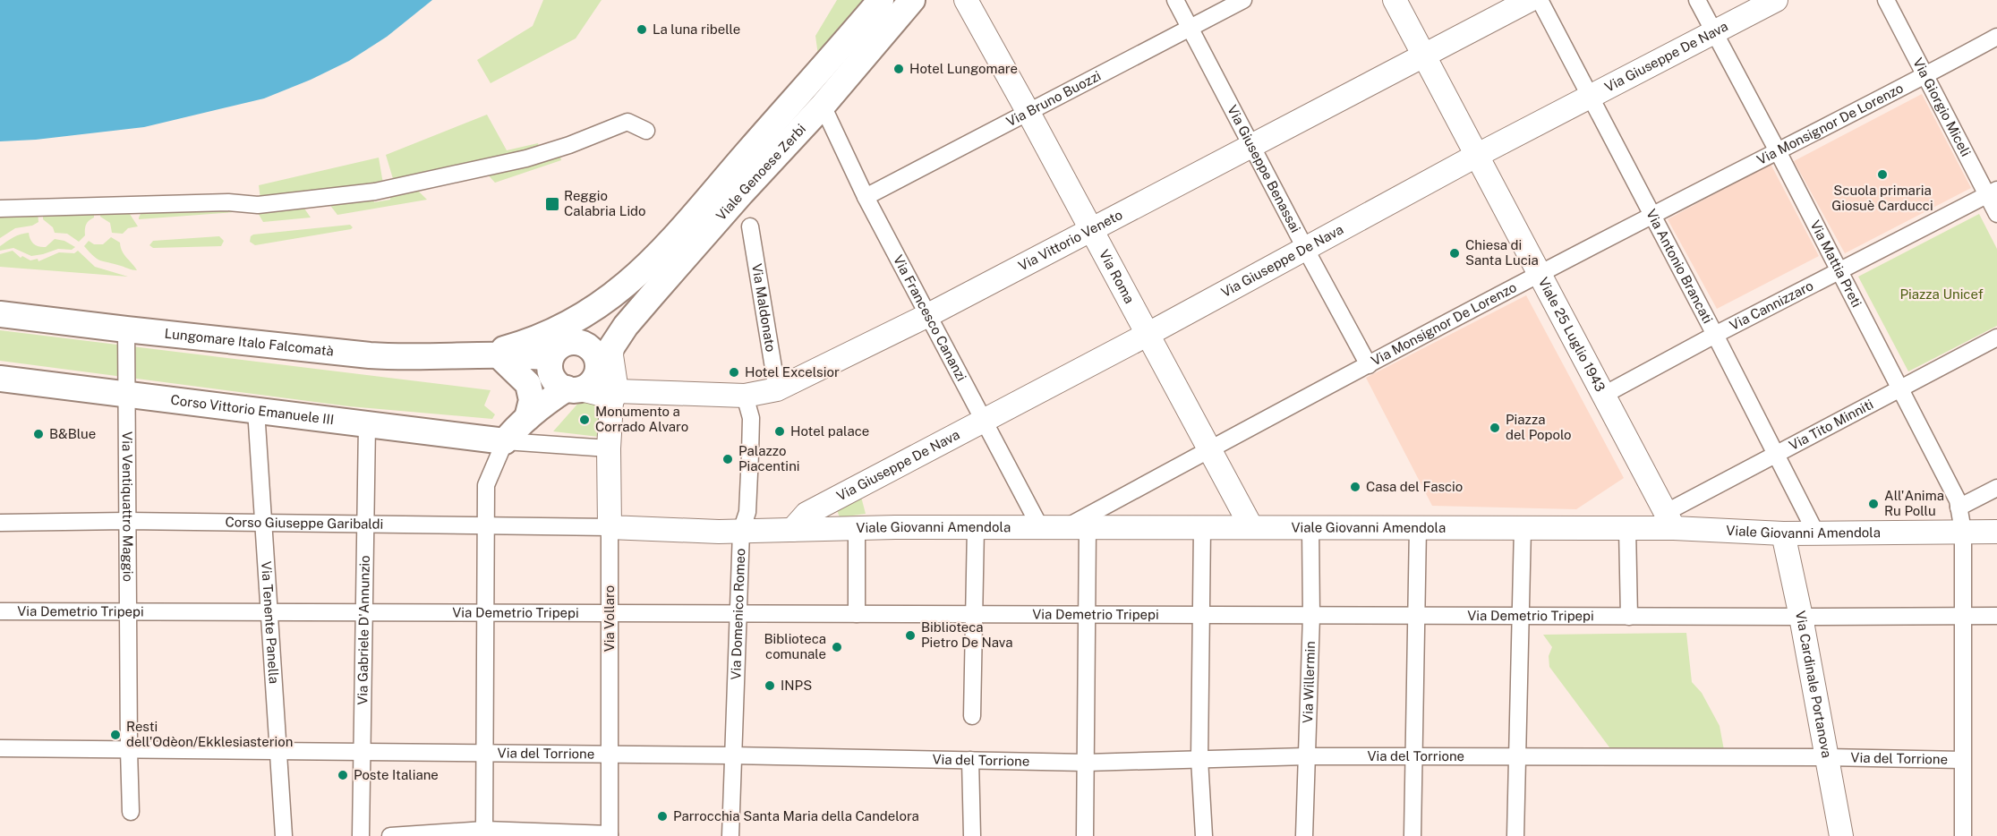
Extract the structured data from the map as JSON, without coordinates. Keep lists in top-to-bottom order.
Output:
{
  "streets": {
    "main road": ["Viale Genoese Zerbi", "Lungomare Italo Falcomatà", "Corso Vittorio Emanuele III"],
    "street": [
      "Via Giuseppe De Nava",
      "Via Bruno Buozzi",
      "Via Giorgio Miceli",
      "Via Monsignor De Lorenzo",
      "Via Giuseppe Benassai",
      "Via Vittorio Veneto",
      "Via Mattia Preti",
      "Via Antonio Brancati",
      "Via Roma",
      "Via Cannizzaro",
      "Via Maldonato",
      "Via Francesco Cananzi",
      "Viale 25 Luglio 1943",
      "Via Tito Minniti",
      "Via Ventiquattro Maggio",
      "Corso Giuseppe Garibaldi",
      "Viale Giovanni Amendola",
      "Via Demetrio Tripepi",
      "Via Domenico Romeo",
      "Via Vollaro",
      "Via Tenente Panella",
      "Via Gabriele D'Annunzio",
      "Via Willermin",
      "Via Cardinale Portanova",
      "Via del Torrione"
    ]
  },
  "crossings": [
    ["Via Giuseppe De Nava", "Via Giuseppe Benassai"],
    ["Via Giuseppe De Nava", "Via Mattia Preti"],
    ["Via Giuseppe De Nava", "Via Antonio Brancati"],
    ["Via Giuseppe De Nava", "Via Roma"],
    ["Via Giuseppe De Nava", "Via Francesco Cananzi"],
    ["Via Giuseppe De Nava", "Viale 25 Luglio 1943"],
    ["Via Giuseppe De Nava", "Viale Giovanni Amendola"],
    ["Via Bruno Buozzi", "Via Giuseppe Benassai"],
    ["Via Bruno Buozzi", "Via Roma"],
    ["Via Bruno Buozzi", "Via Francesco Cananzi"],
    ["Via Giorgio Miceli", "Via Monsignor De Lorenzo"],
    ["Via Giorgio Miceli", "Via Cannizzaro"],
    ["Via Monsignor De Lorenzo", "Via Giuseppe Benassai"],
    ["Via Monsignor De Lorenzo", "Via Mattia Preti"],
    ["Via Monsignor De Lorenzo", "Via Antonio Brancati"],
    ["Via Monsignor De Lorenzo", "Via Roma"],
    ["Via Monsignor De Lorenzo", "Viale 25 Luglio 1943"],
    ["Via Monsignor De Lorenzo", "Viale Giovanni Amendola"],
    ["Via Giuseppe Benassai", "Via Vittorio Veneto"],
    ["Viale Genoese Zerbi", "Via Francesco Cananzi"],
    ["Viale Genoese Zerbi", "Lungomare Italo Falcomatà"],
    ["Via Vittorio Veneto", "Via Roma"],
    ["Via Vittorio Veneto", "Via Maldonato"],
    ["Via Vittorio Veneto", "Via Francesco Cananzi"],
    ["Via Vittorio Veneto", "Viale 25 Luglio 1943"],
    ["Via Vittorio Veneto", "Via Domenico Romeo"],
    ["Via Vittorio Veneto", "Via Vollaro"],
    ["Via Mattia Preti", "Via Cannizzaro"],
    ["Via Mattia Preti", "Via Tito Minniti"],
    ["Via Mattia Preti", "Viale Giovanni Amendola"],
    ["Via Mattia Preti", "Via Demetrio Tripepi"],
    ["Via Mattia Preti", "Via del Torrione"],
    ["Via Antonio Brancati", "Via Cannizzaro"],
    ["Via Antonio Brancati", "Via Tito Minniti"],
    ["Via Antonio Brancati", "Viale Giovanni Amendola"],
    ["Via Roma", "Viale Giovanni Amendola"],
    ["Via Cannizzaro", "Viale 25 Luglio 1943"],
    ["Via Francesco Cananzi", "Viale Giovanni Amendola"],
    ["Viale 25 Luglio 1943", "Via Tito Minniti"],
    ["Viale 25 Luglio 1943", "Viale Giovanni Amendola"],
    ["Lungomare Italo Falcomatà", "Via Ventiquattro Maggio"],
    ["Corso Vittorio Emanuele III", "Via Ventiquattro Maggio"],
    ["Corso Vittorio Emanuele III", "Via Vollaro"],
    ["Corso Vittorio Emanuele III", "Via Tenente Panella"],
    ["Corso Vittorio Emanuele III", "Via Gabriele D'Annunzio"],
    ["Via Tito Minniti", "Viale Giovanni Amendola"],
    ["Via Ventiquattro Maggio", "Corso Giuseppe Garibaldi"],
    ["Via Ventiquattro Maggio", "Via Demetrio Tripepi"],
    ["Via Ventiquattro Maggio", "Via del Torrione"],
    ["Corso Giuseppe Garibaldi", "Viale Giovanni Amendola"],
    ["Corso Giuseppe Garibaldi", "Via Vollaro"],
    ["Corso Giuseppe Garibaldi", "Via Tenente Panella"],
    ["Corso Giuseppe Garibaldi", "Via Gabriele D'Annunzio"],
    ["Viale Giovanni Amendola", "Via Domenico Romeo"],
    ["Viale Giovanni Amendola", "Via Vollaro"],
    ["Viale Giovanni Amendola", "Via Willermin"],
    ["Viale Giovanni Amendola", "Via Cardinale Portanova"],
    ["Via Demetrio Tripepi", "Via Domenico Romeo"],
    ["Via Demetrio Tripepi", "Via Vollaro"],
    ["Via Demetrio Tripepi", "Via Tenente Panella"],
    ["Via Demetrio Tripepi", "Via Gabriele D'Annunzio"],
    ["Via Demetrio Tripepi", "Via Willermin"],
    ["Via Demetrio Tripepi", "Via Cardinale Portanova"],
    ["Via Domenico Romeo", "Via del Torrione"],
    ["Via Vollaro", "Via del Torrione"],
    ["Via Tenente Panella", "Via del Torrione"],
    ["Via Gabriele D'Annunzio", "Via del Torrione"],
    ["Via Willermin", "Via del Torrione"],
    ["Via Cardinale Portanova", "Via del Torrione"]
  ],
  "parks": ["Piazza Unicef"],
  "places": {
    "other": [
      "La luna ribelle",
      "Hotel Lungomare",
      "Scuola primaria Giosuè Carducci",
      "Chiesa di Santa Lucia",
      "Hotel Excelsior",
      "Monumento a Corrado Alvaro",
      "Piazza del Popolo",
      "Hotel palace",
      "B&Blue",
      "Palazzo Piacentini",
      "Casa del Fascio",
      "All'Anima Ru Pollu",
      "Biblioteca Pietro De Nava",
      "Biblioteca comunale",
      "INPS",
      "Resti dell'Odèon/Ekklesiasterion",
      "Poste Italiane",
      "Parrocchia Santa Maria della Candelora"
    ],
    "transit": ["Reggio Calabria Lido"]
  }
}
